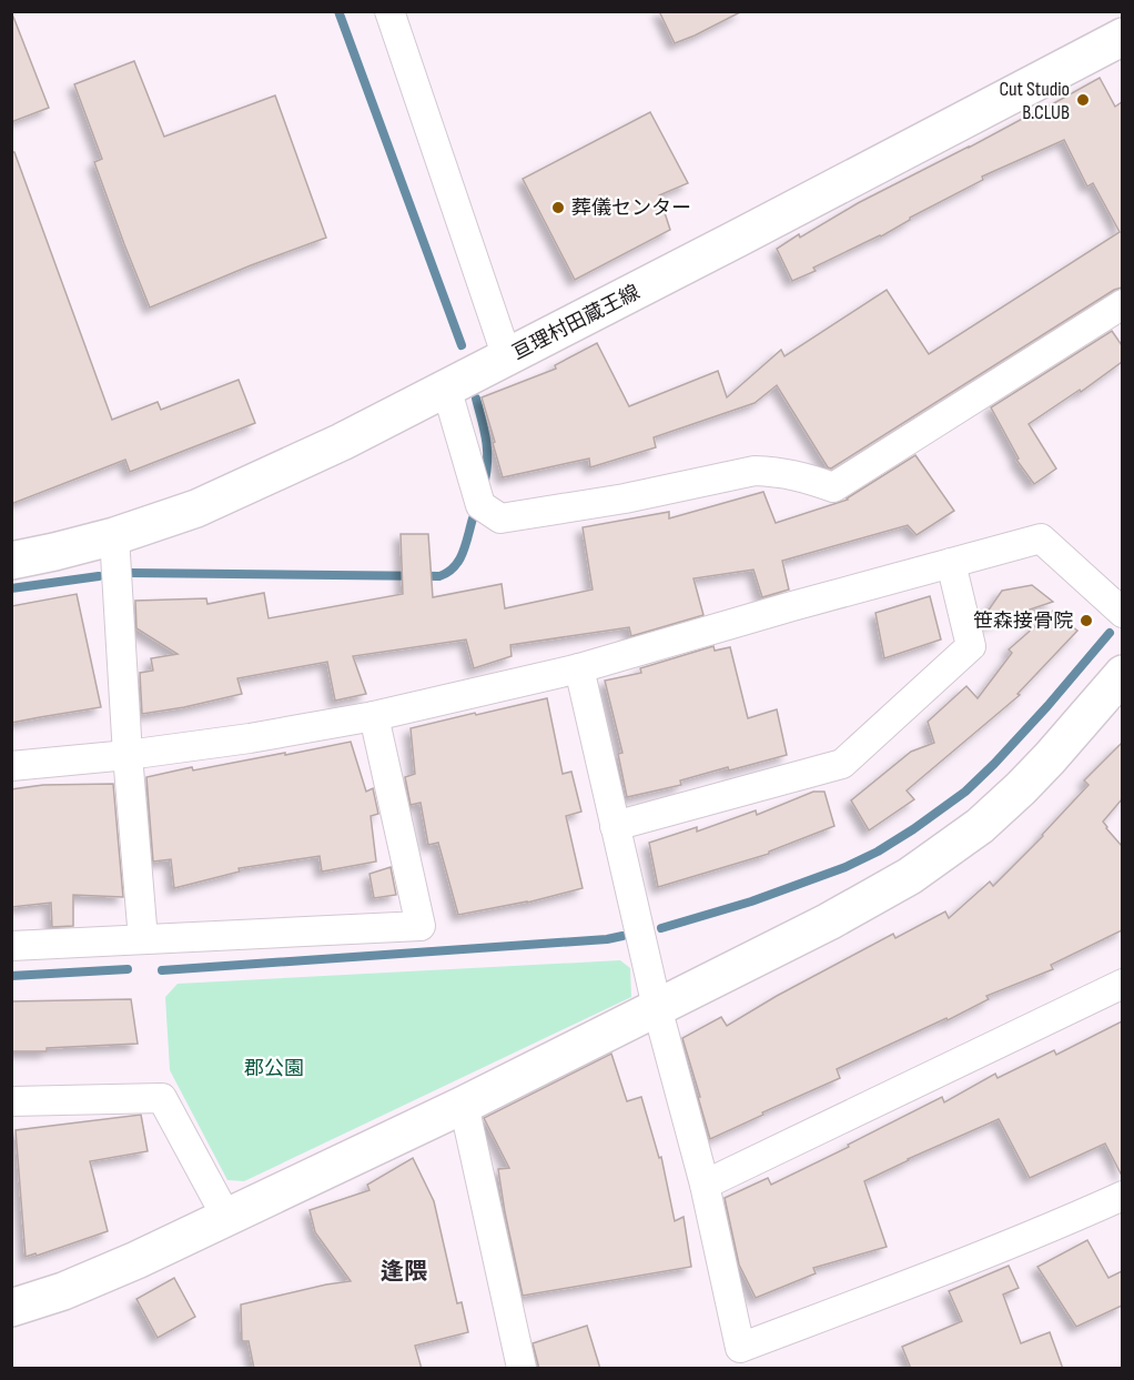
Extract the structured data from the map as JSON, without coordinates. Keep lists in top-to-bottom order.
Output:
{
  "streets": {
    "street": ["亘理村田蔵王線"]
  },
  "districts": ["逢隈"],
  "parks": ["郡公園"],
  "places": ["Cut Studio B.CLUB", "葬儀センター", "笹森接骨院"]
}
